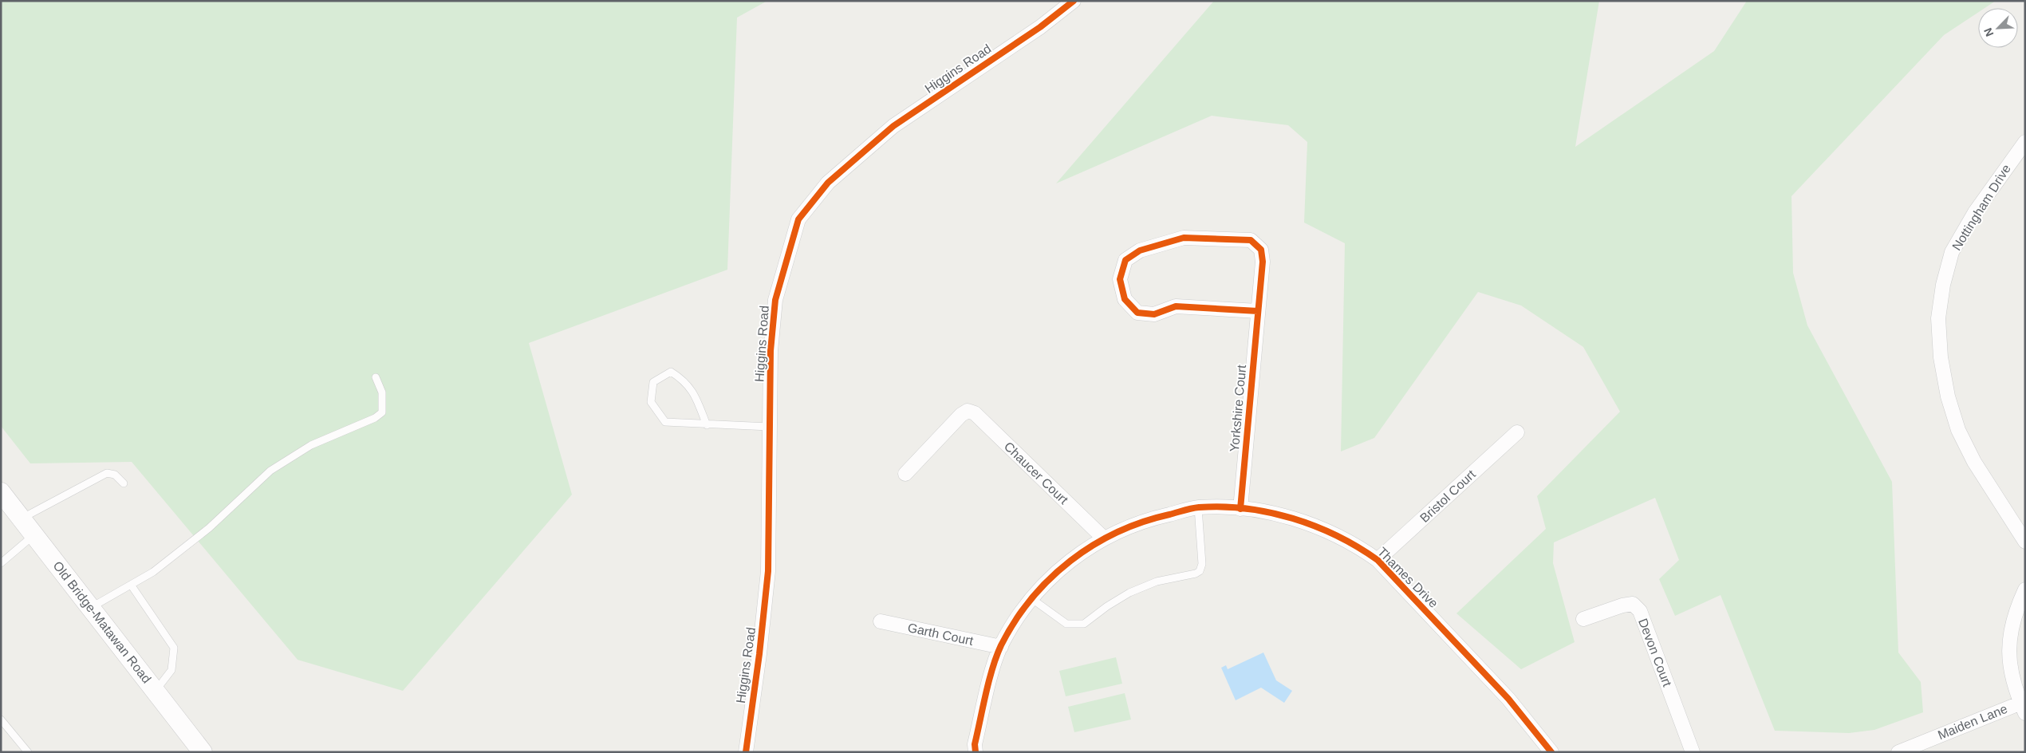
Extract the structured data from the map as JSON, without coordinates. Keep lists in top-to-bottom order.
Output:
{
  "streets": {
    "main road": ["Old Bridge-Matawan Road"],
    "street": [
      "Higgins Road",
      "Nottingham Drive",
      "Yorkshire Court",
      "Chaucer Court",
      "Bristol Court",
      "Thames Drive",
      "Garth Court",
      "Devon Court",
      "Maiden Lane"
    ]
  },
  "crossings": [
    ["Yorkshire Court", "Thames Drive"],
    ["Chaucer Court", "Thames Drive"],
    ["Bristol Court", "Thames Drive"],
    ["Thames Drive", "Garth Court"]
  ],
  "north": "bottom left"
}
